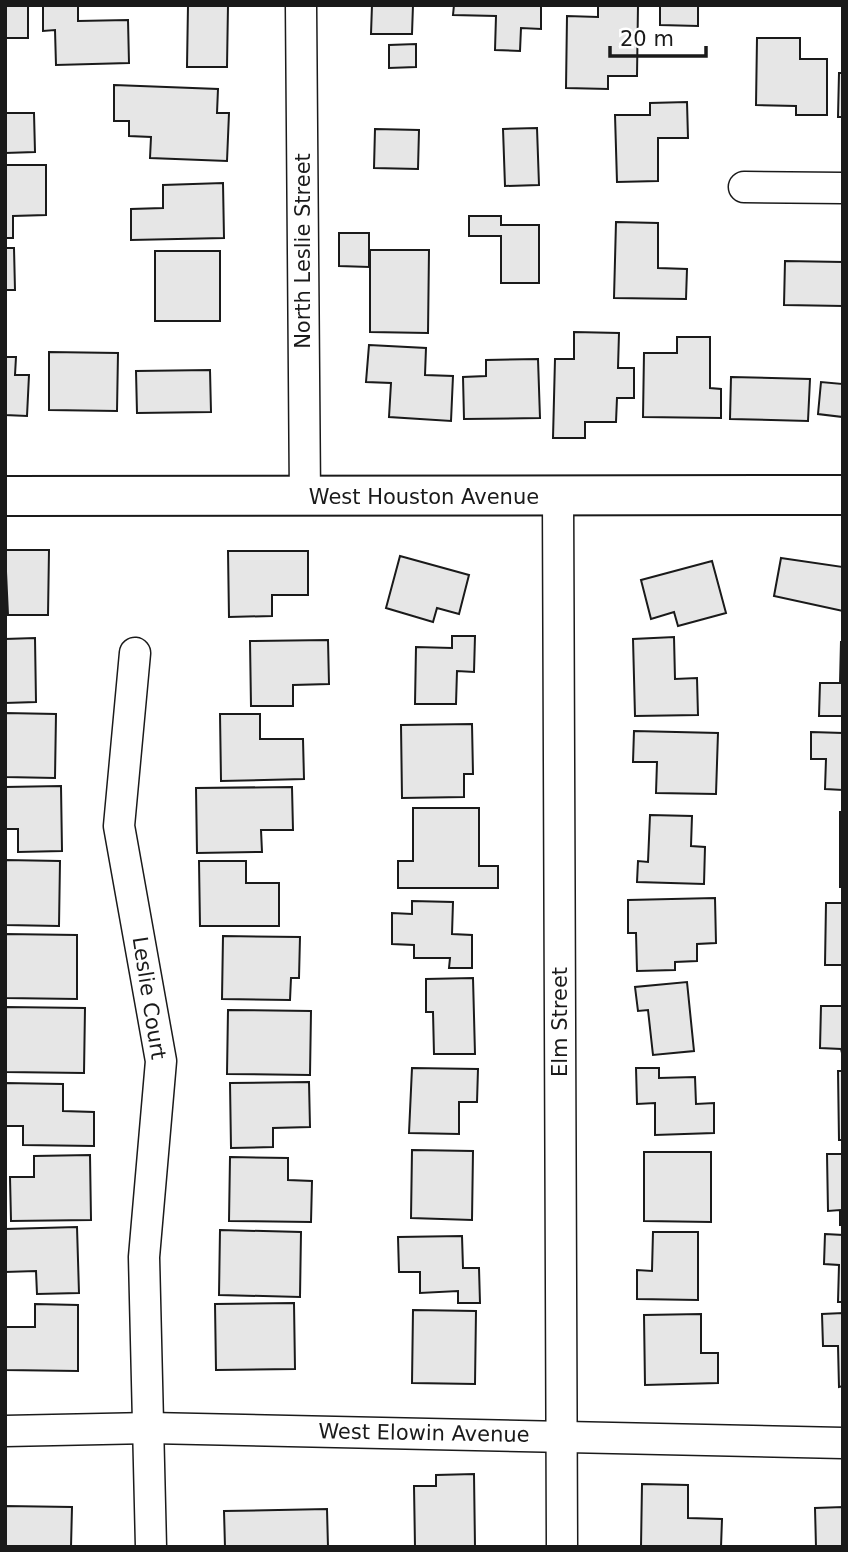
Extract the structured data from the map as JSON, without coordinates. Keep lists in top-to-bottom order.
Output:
{
  "streets": {
    "main road": ["West Houston Avenue"],
    "street": [
      "North Leslie Street",
      "Leslie Court",
      "Elm Street",
      "West Elowin Avenue"
    ]
  },
  "crossings": [
    ["North Leslie Street", "West Houston Avenue"],
    ["West Houston Avenue", "Elm Street"],
    ["Leslie Court", "West Elowin Avenue"],
    ["Elm Street", "West Elowin Avenue"]
  ],
  "scale_bar": "20 m"
}
